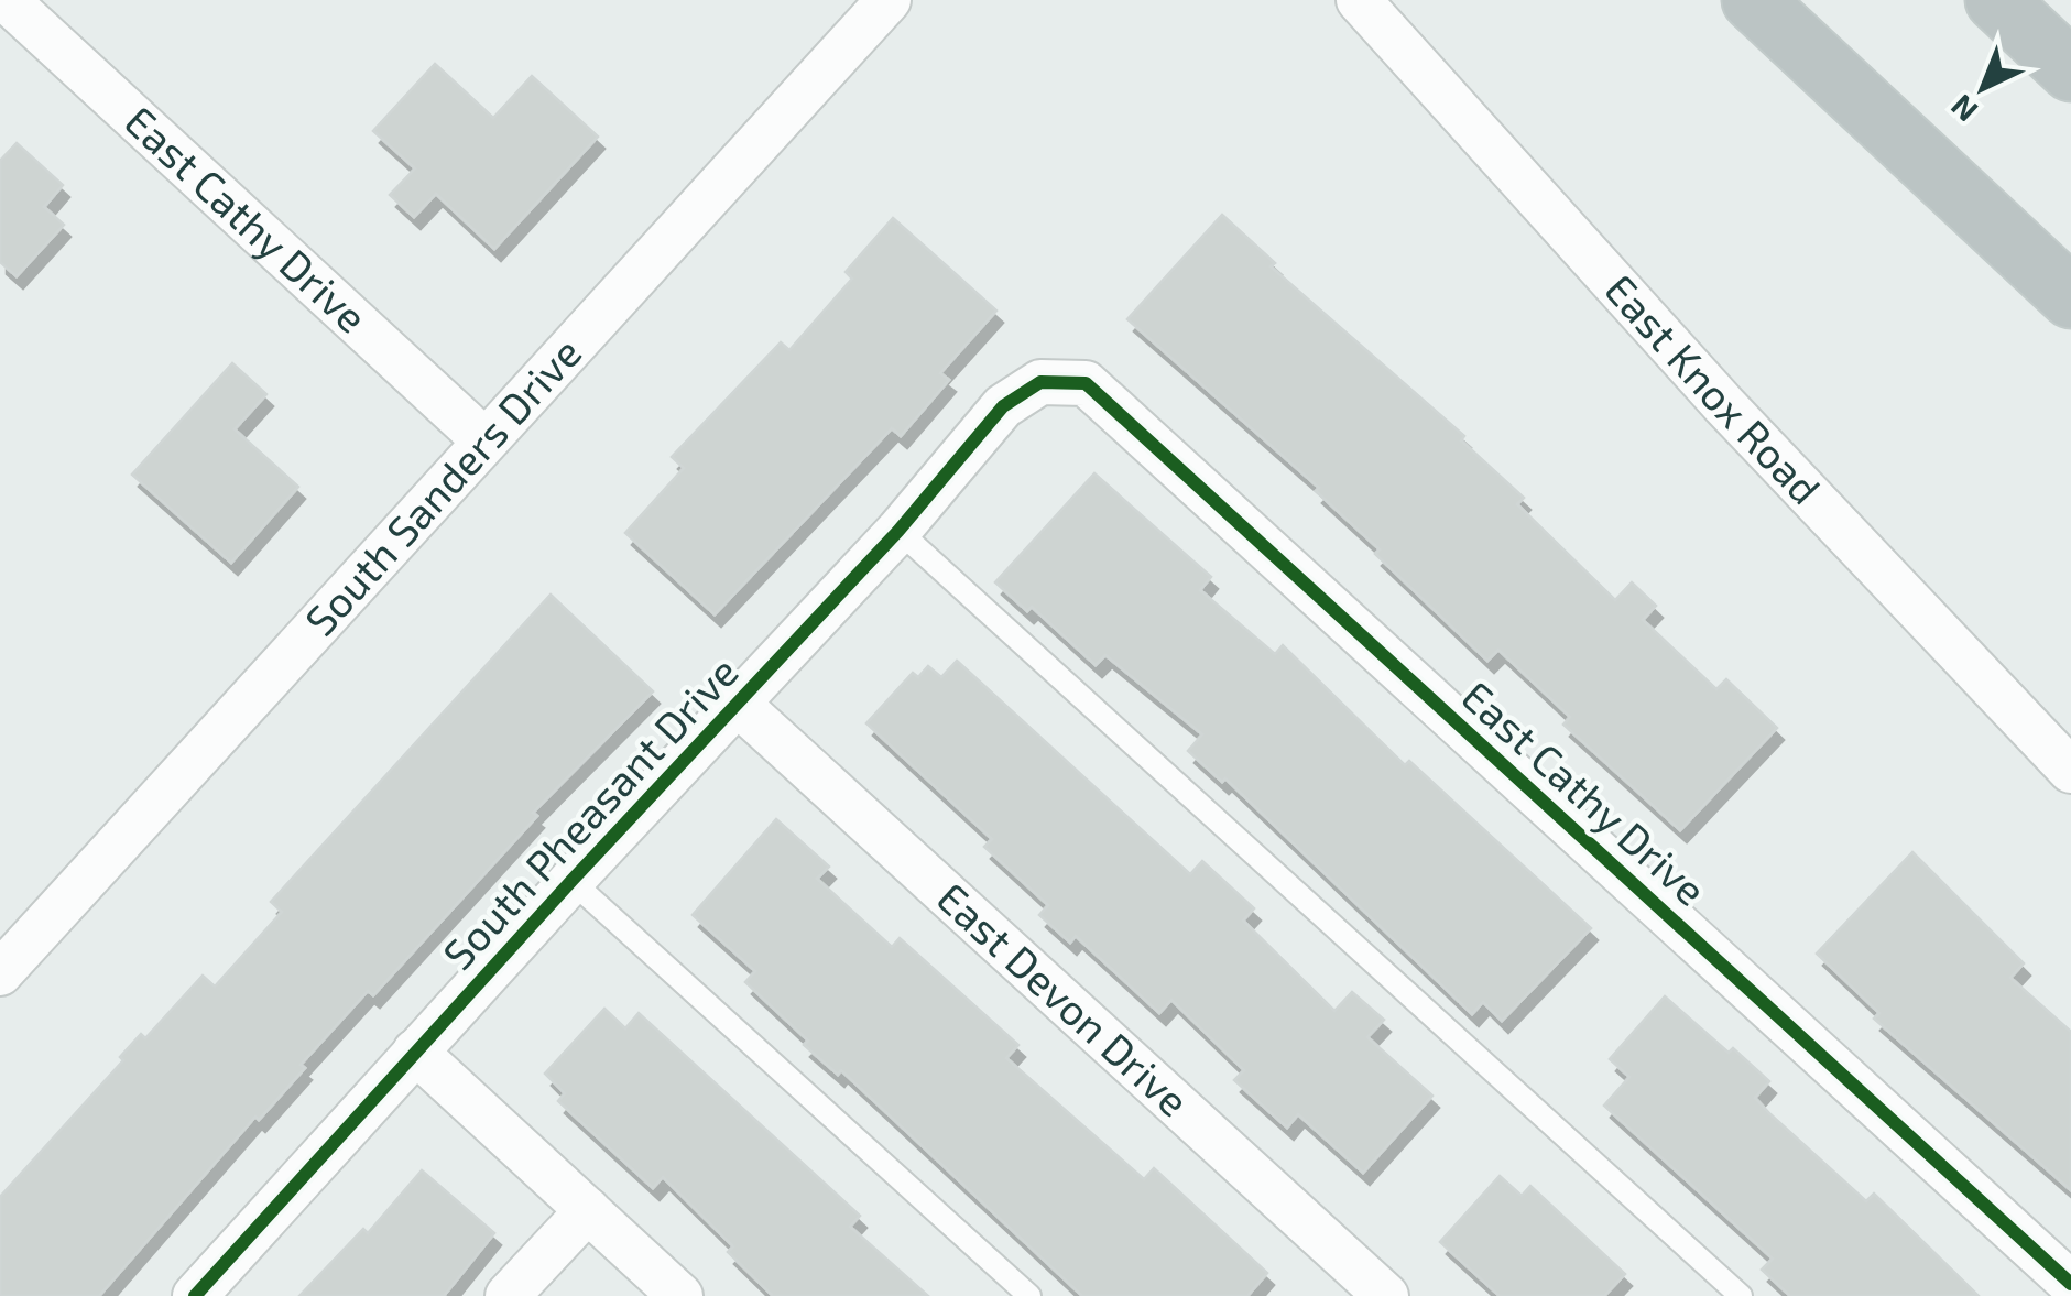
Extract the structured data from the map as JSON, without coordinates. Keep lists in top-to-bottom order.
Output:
{
  "streets": {
    "street": [
      "East Cathy Drive",
      "East Knox Road",
      "South Sanders Drive",
      "South Pheasant Drive",
      "East Devon Drive"
    ]
  },
  "crossings": [
    ["East Cathy Drive", "South Sanders Drive"],
    ["East Cathy Drive", "South Pheasant Drive"],
    ["South Pheasant Drive", "East Devon Drive"]
  ],
  "north": "bottom left"
}
